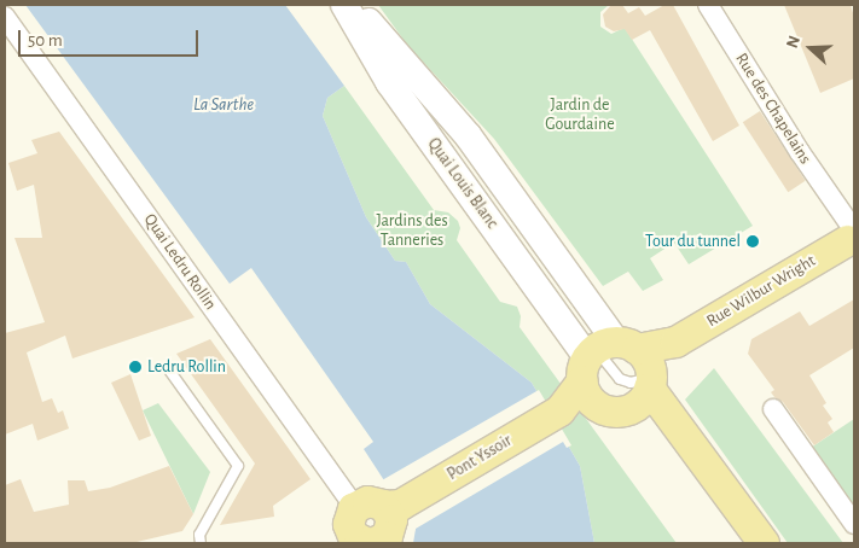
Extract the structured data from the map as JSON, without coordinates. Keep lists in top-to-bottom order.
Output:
{
  "streets": {
    "main road": ["Quai Louis Blanc", "Rue Wilbur Wright", "Pont Yssoir"],
    "street": ["Rue des Chapelains", "Quai Ledru Rollin"]
  },
  "crossings": [
    ["Rue des Chapelains", "Rue Wilbur Wright"],
    ["Quai Louis Blanc", "Rue Wilbur Wright"],
    ["Quai Louis Blanc", "Pont Yssoir"],
    ["Quai Ledru Rollin", "Pont Yssoir"],
    ["Rue Wilbur Wright", "Pont Yssoir"]
  ],
  "water": ["La Sarthe"],
  "parks": ["Jardin de Gourdaine", "Jardins des Tanneries"],
  "places": ["Tour du tunnel", "Ledru Rollin"],
  "scale_bar": "50 m",
  "north": "left"
}
